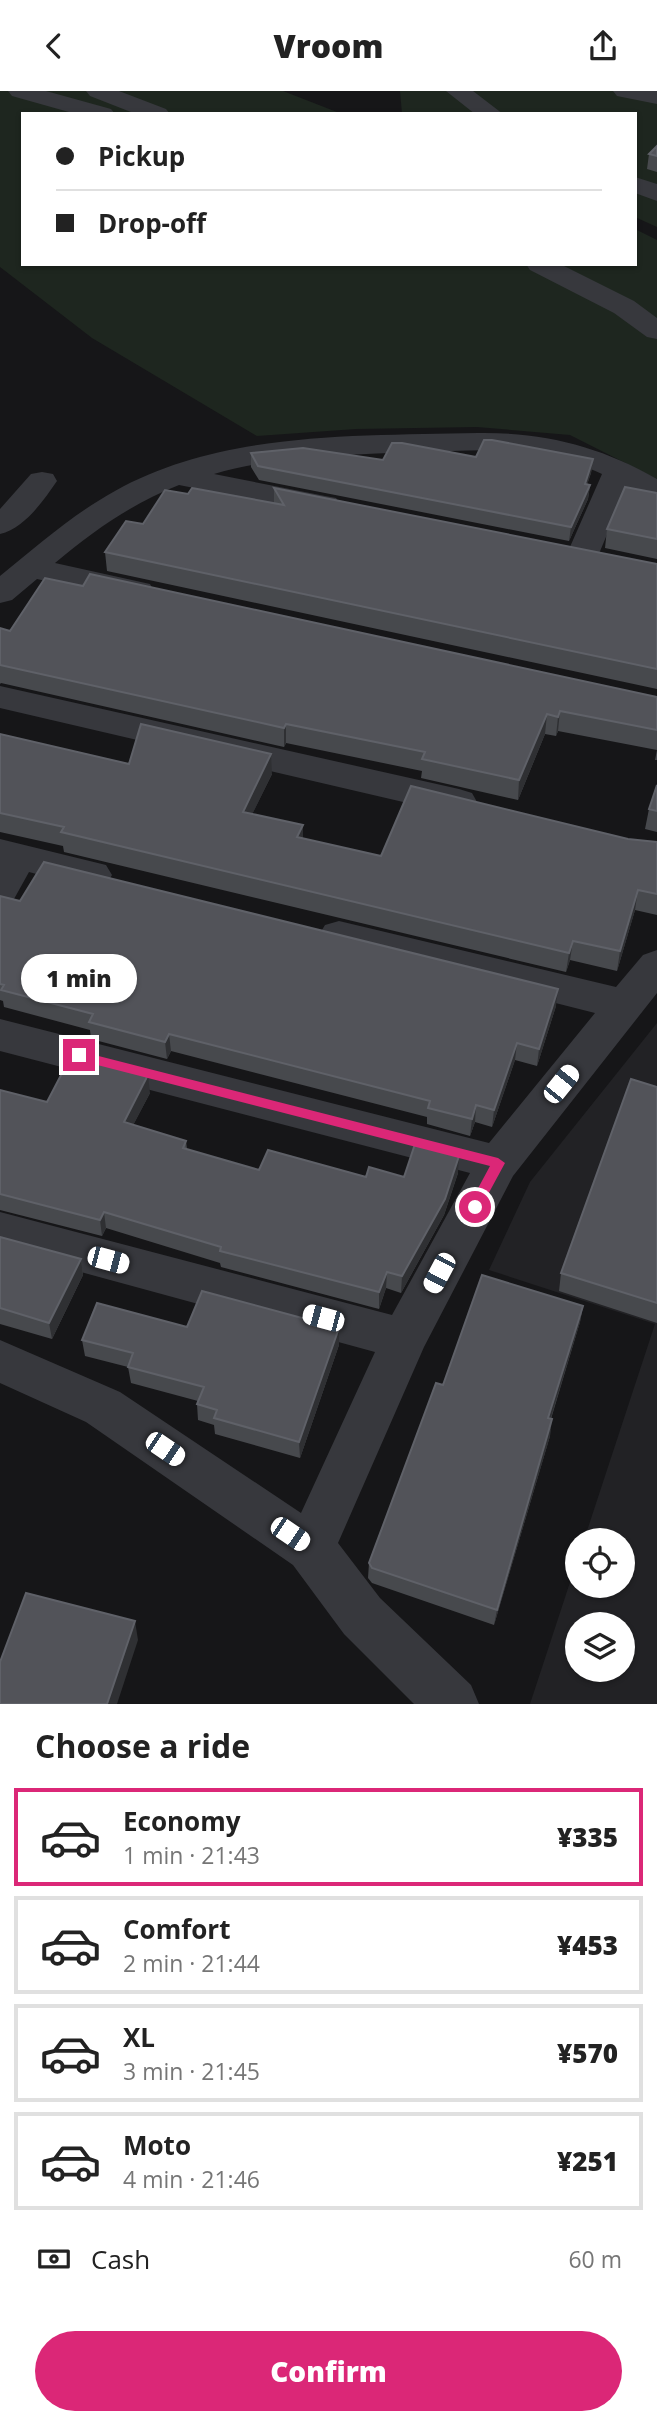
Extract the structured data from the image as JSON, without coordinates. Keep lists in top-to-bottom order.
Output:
{
  "page": {
    "header": "Vroom",
    "banner": ["Pickup", "Drop-off"],
    "bubble": "1 min",
    "heading": "Choose a ride",
    "list": [
      {
        "name": "Economy",
        "note": "1 min · 21:43",
        "value": "¥335"
      },
      {
        "name": "Comfort",
        "note": "2 min · 21:44",
        "value": "¥453"
      },
      {
        "name": "XL",
        "note": "3 min · 21:45",
        "value": "¥570"
      },
      {
        "name": "Moto",
        "note": "4 min · 21:46",
        "value": "¥251"
      }
    ],
    "pay": ["Cash", "60 m"],
    "buttons": "Confirm"
  }
}
